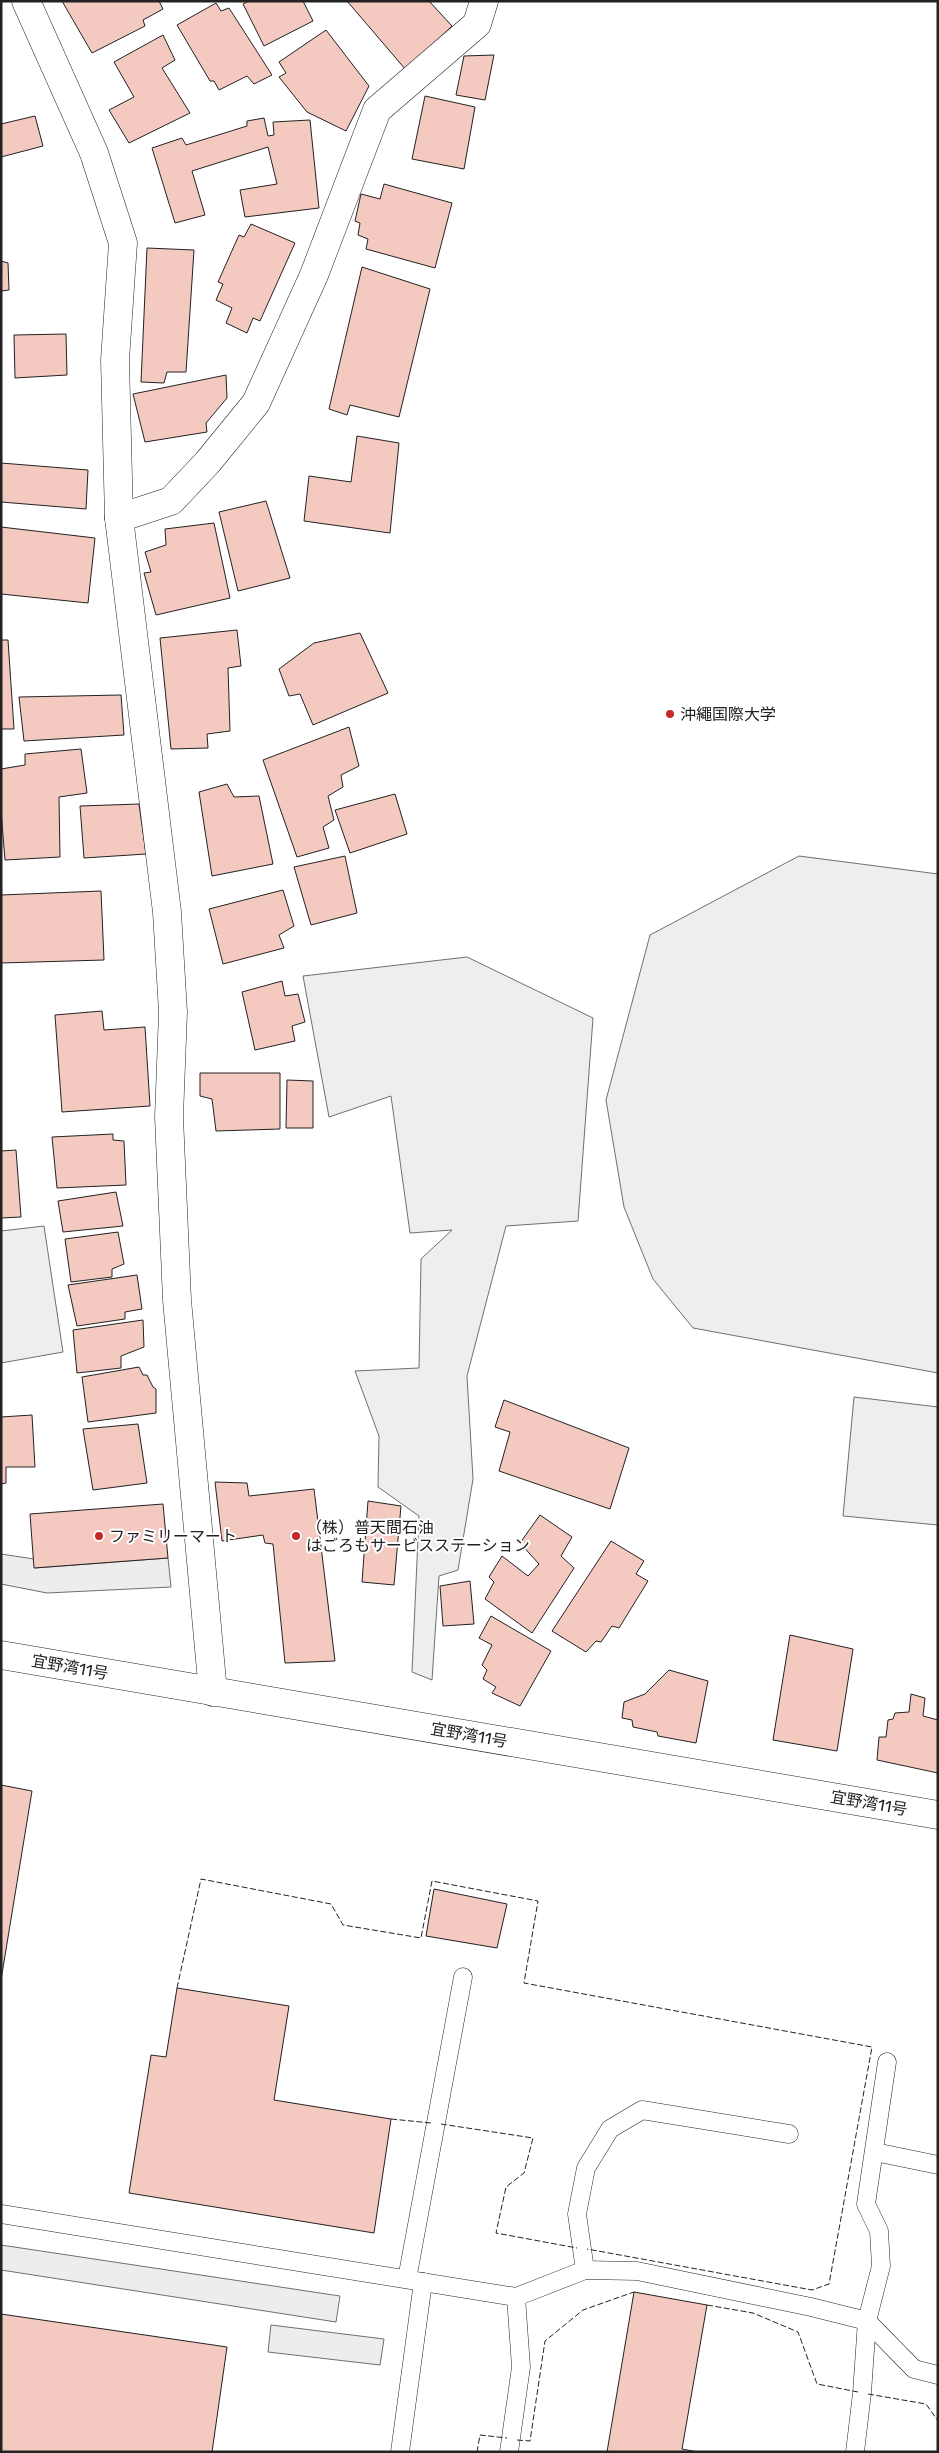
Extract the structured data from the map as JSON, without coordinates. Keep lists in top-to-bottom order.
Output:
{
  "streets": {
    "street": ["宜野湾11号"]
  },
  "places": ["沖繩国際大学", "ファミリーマート", "（株）普天間石油 はごろもサービスステーション"]
}
